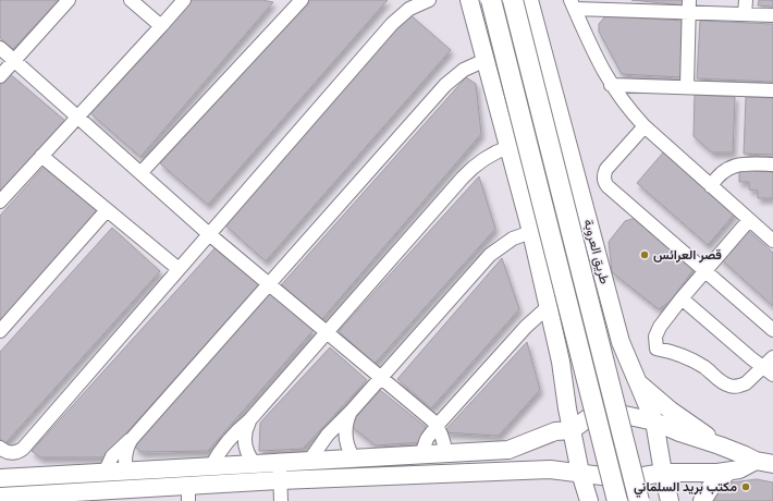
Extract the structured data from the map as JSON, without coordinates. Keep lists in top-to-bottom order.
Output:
{
  "streets": {
    "highway": ["طريق العروبة"]
  },
  "places": ["قصر العرائس", "مكتب بريد السلماني"]
}
